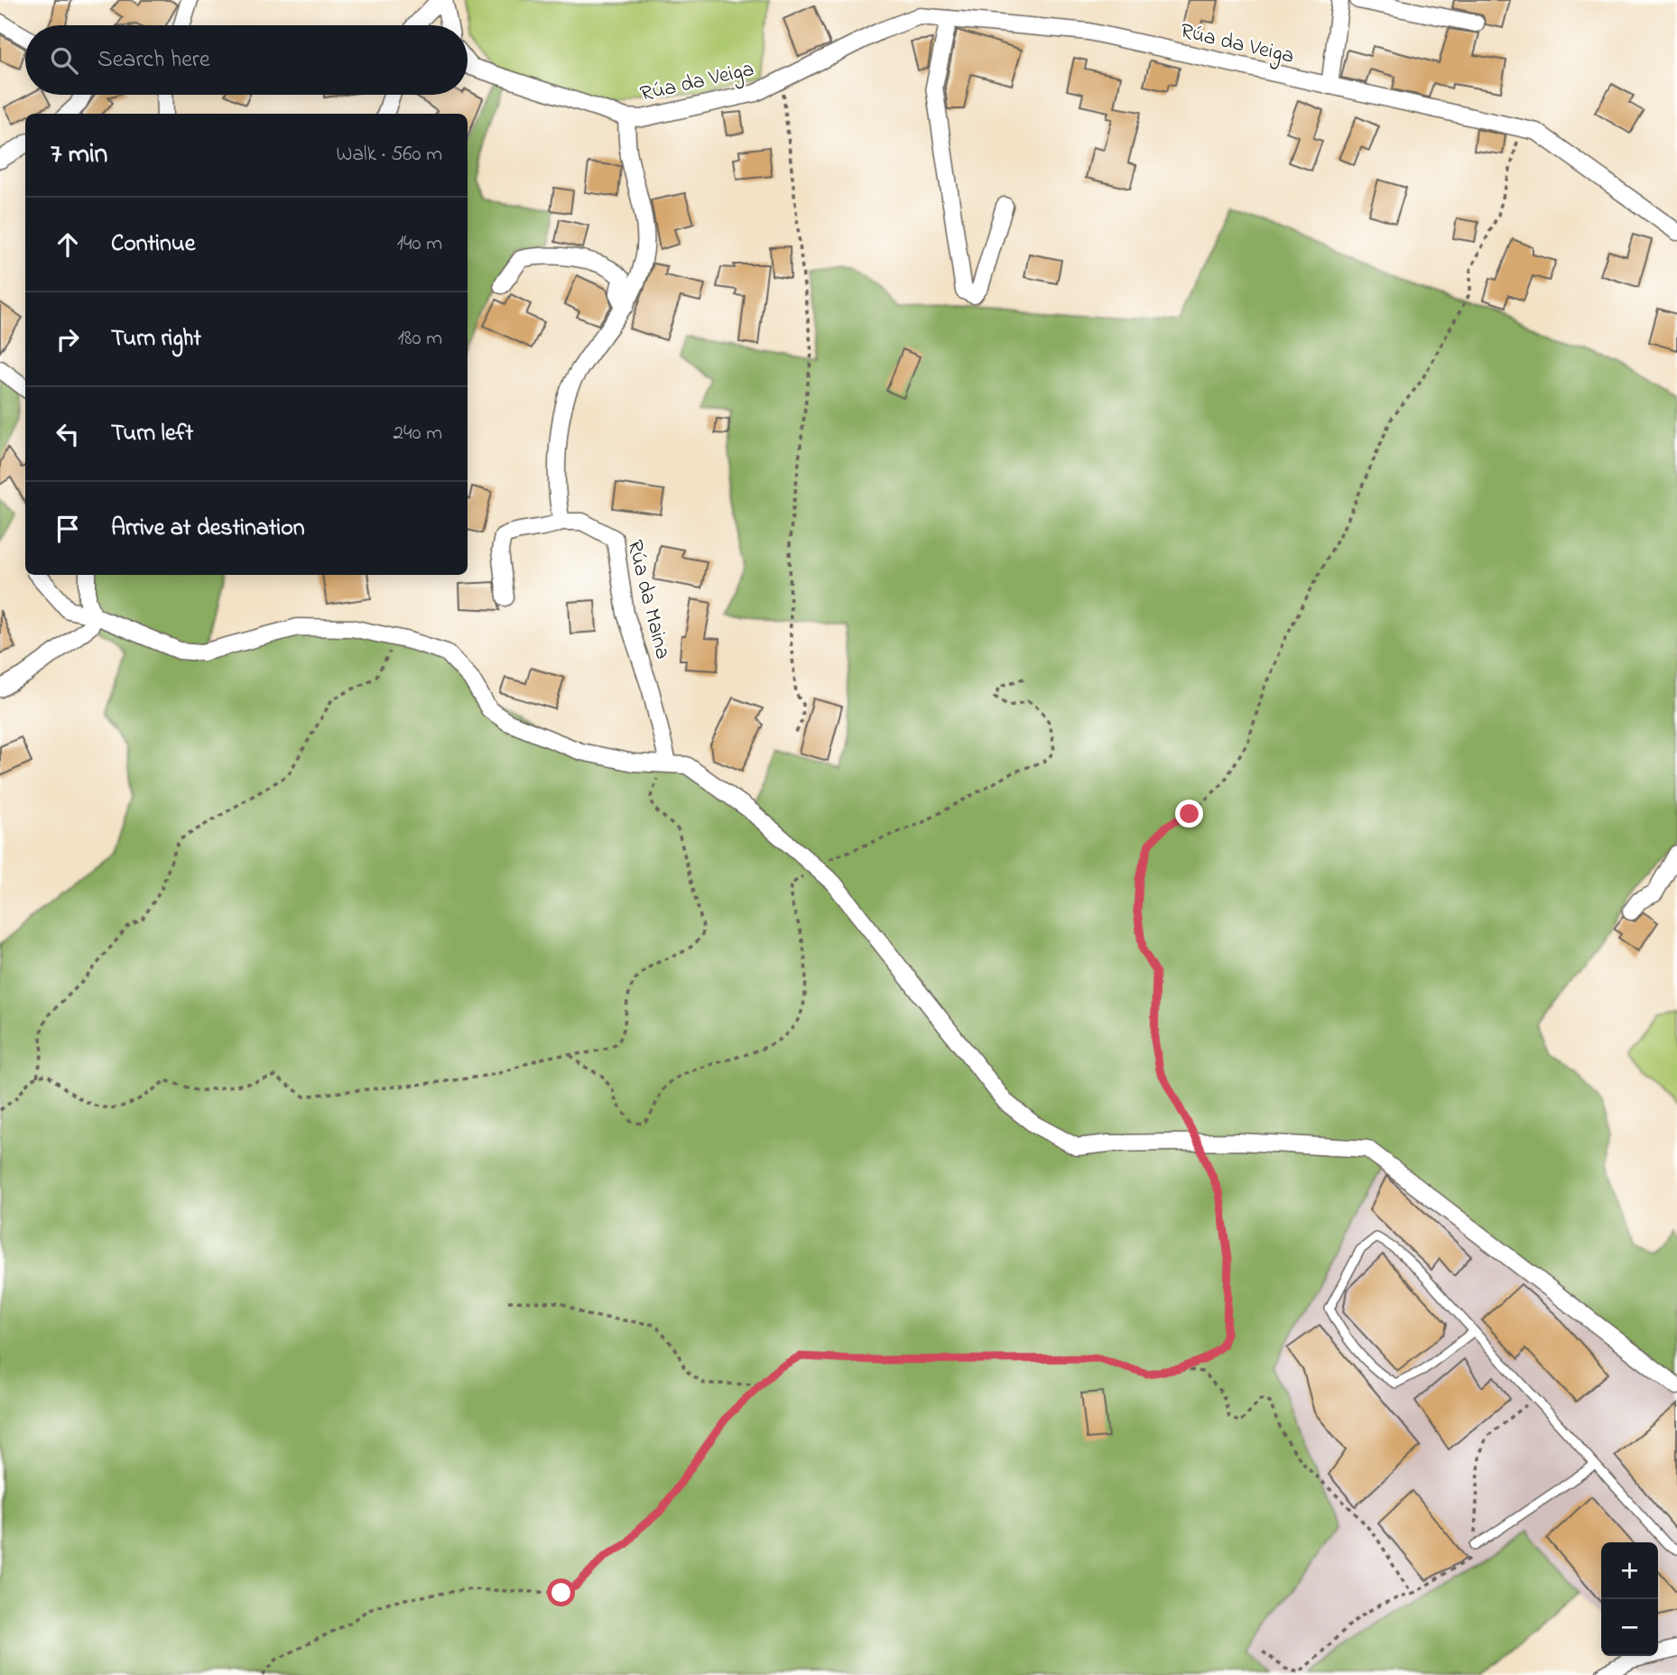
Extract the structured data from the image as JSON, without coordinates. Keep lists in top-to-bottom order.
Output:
{
  "streets": {
    "street": ["Rúa da Veiga", "Rúa da Maina"]
  },
  "page": {
    "search": "Search here",
    "heading": ["7 min", "Walk · 560 m"],
    "list": [
      ["Continue", "140 m"],
      ["Turn right", "180 m"],
      ["Turn left", "240 m"],
      "Arrive at destination"
    ],
    "map_buttons": ["+", "−"]
  }
}
